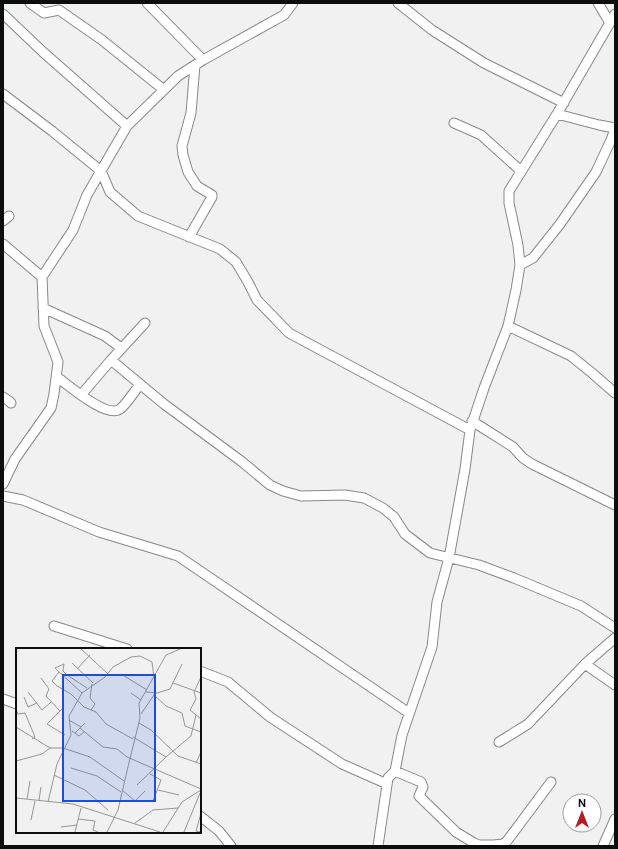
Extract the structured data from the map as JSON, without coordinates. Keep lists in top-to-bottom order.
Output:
{
  "north": "top"
}
